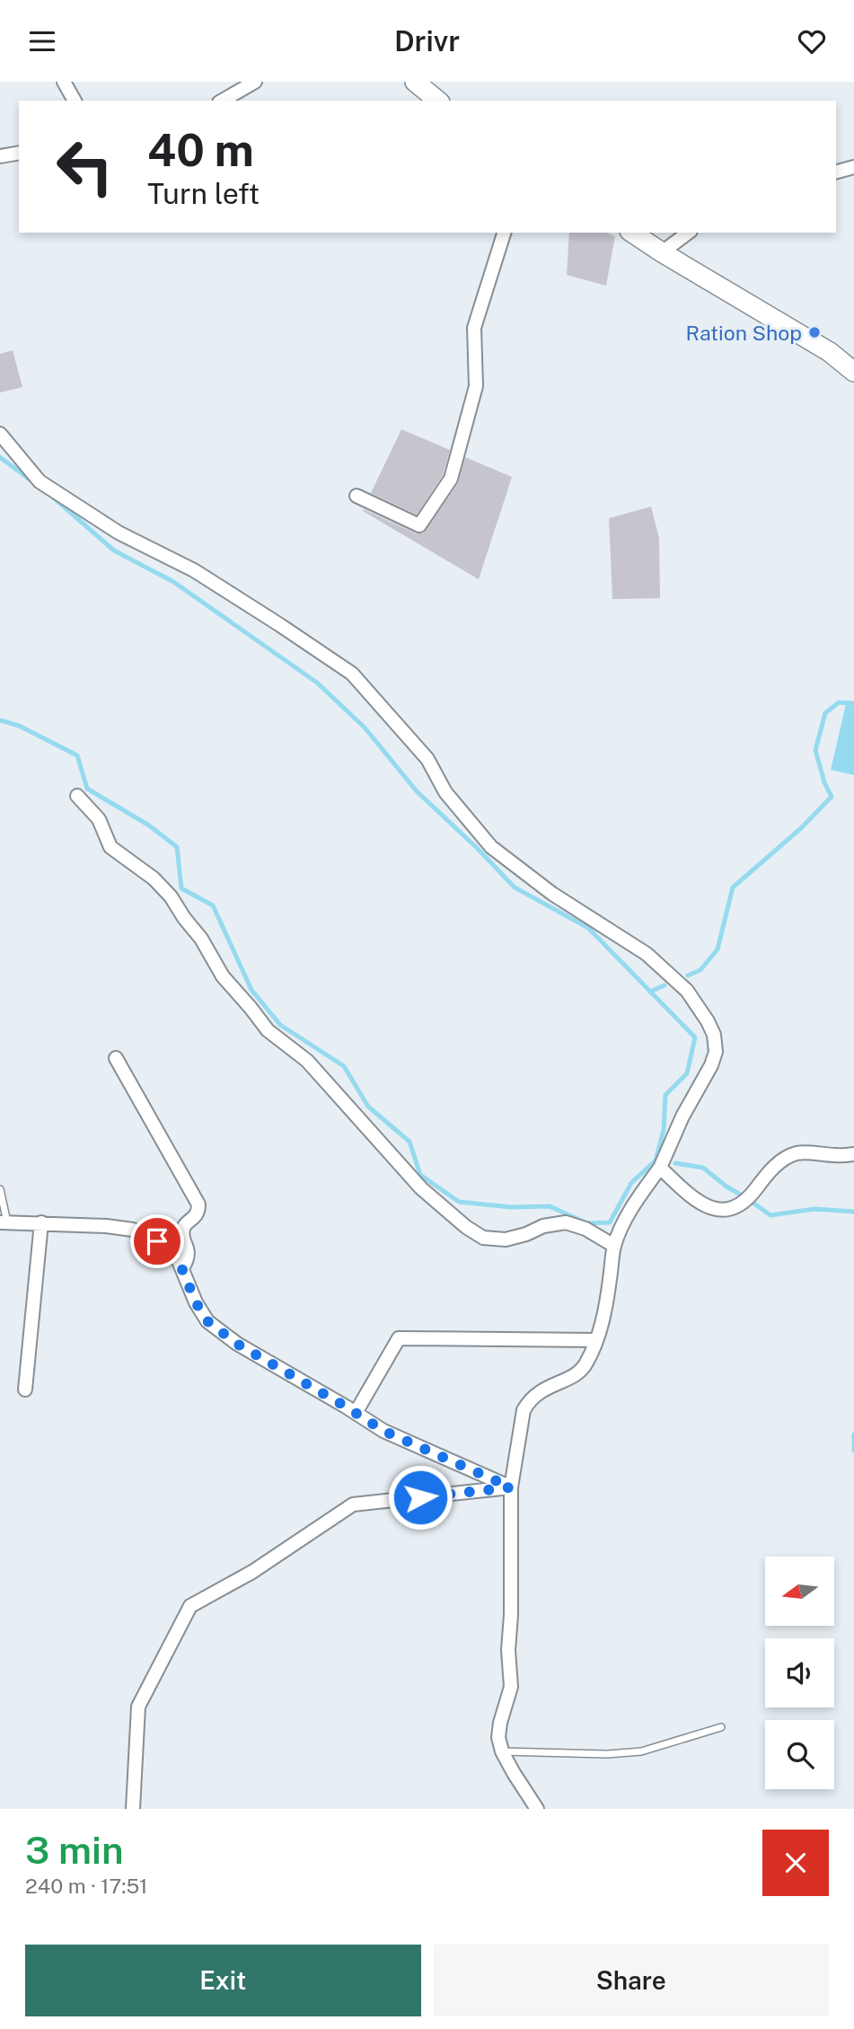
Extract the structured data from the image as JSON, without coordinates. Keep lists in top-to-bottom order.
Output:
{
  "places": ["Ration Shop"],
  "north": "left",
  "page": {
    "header": "Drivr",
    "turn": ["40 m", "Turn left"],
    "heading": ["3 min", "240 m · 17:51"],
    "buttons": ["Exit", "Share"]
  }
}
